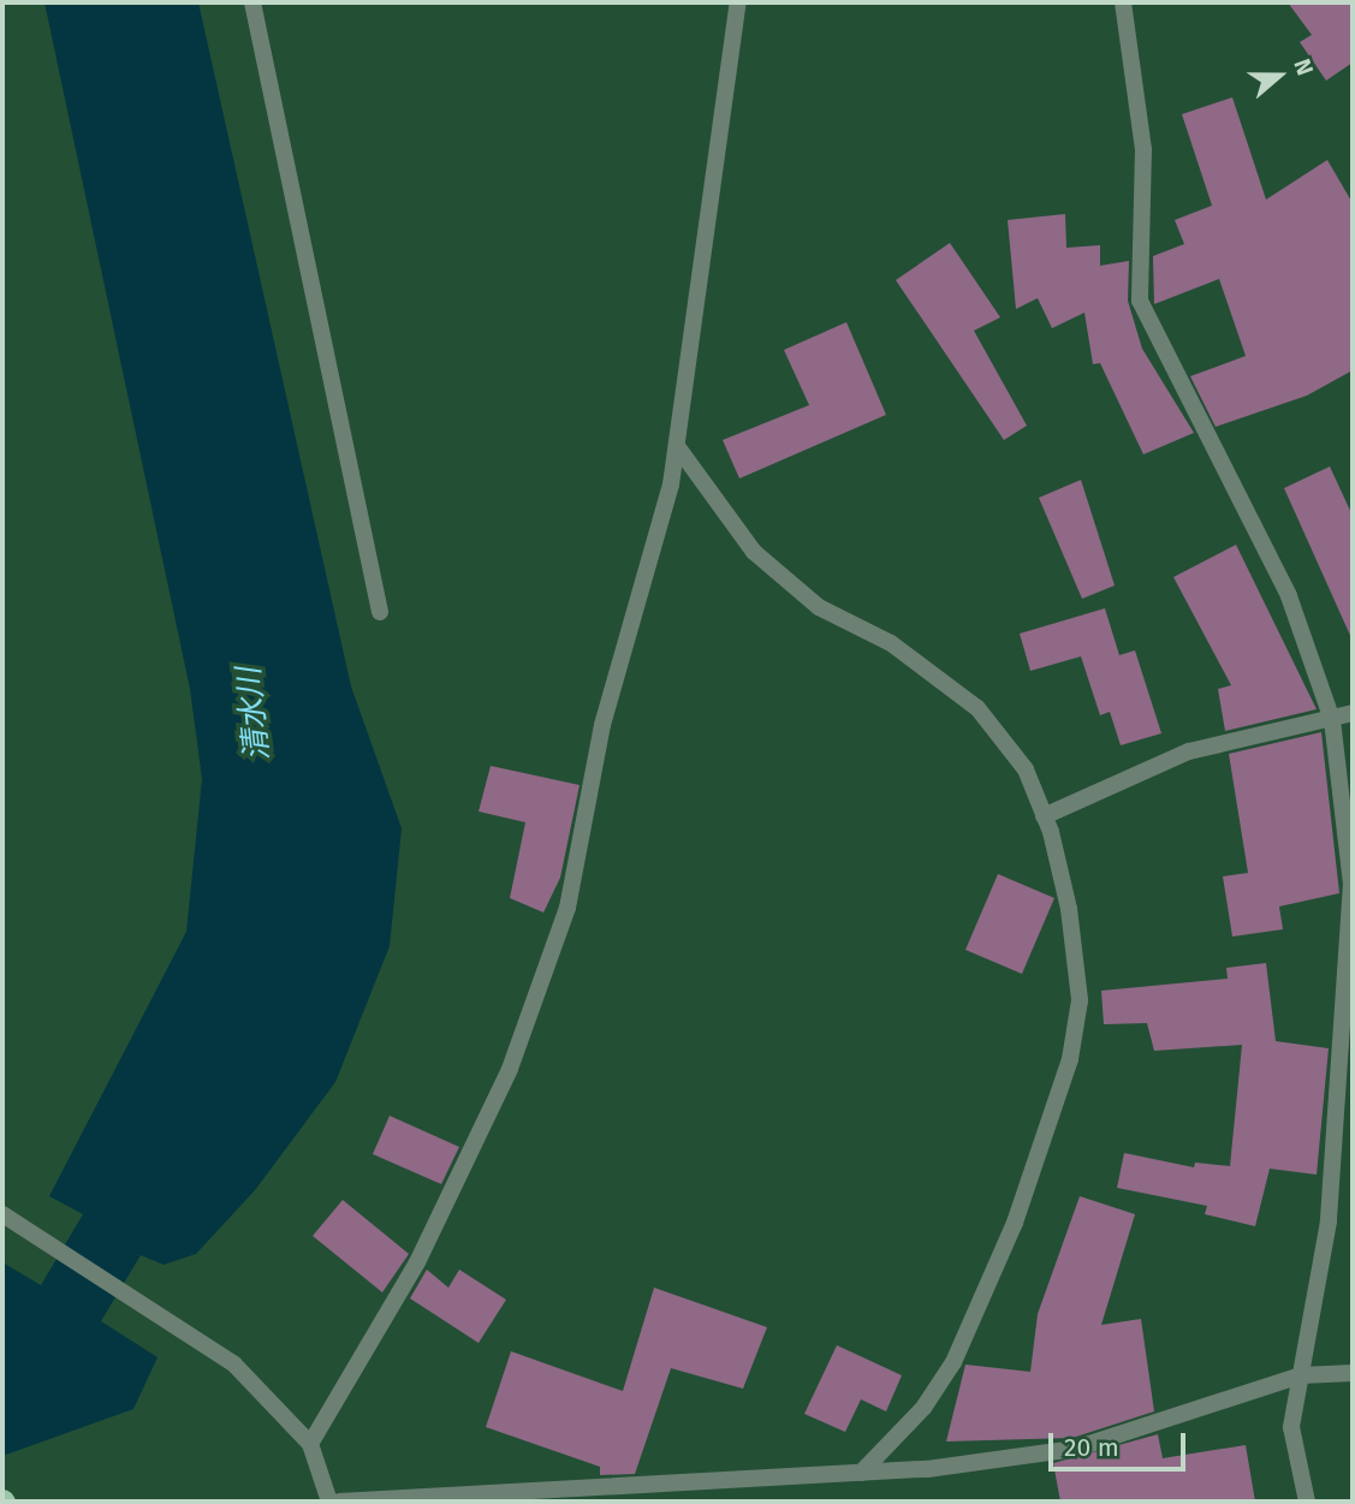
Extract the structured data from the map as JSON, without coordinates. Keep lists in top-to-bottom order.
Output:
{
  "water": ["清水川"],
  "scale_bar": "20 m",
  "north": "right"
}
